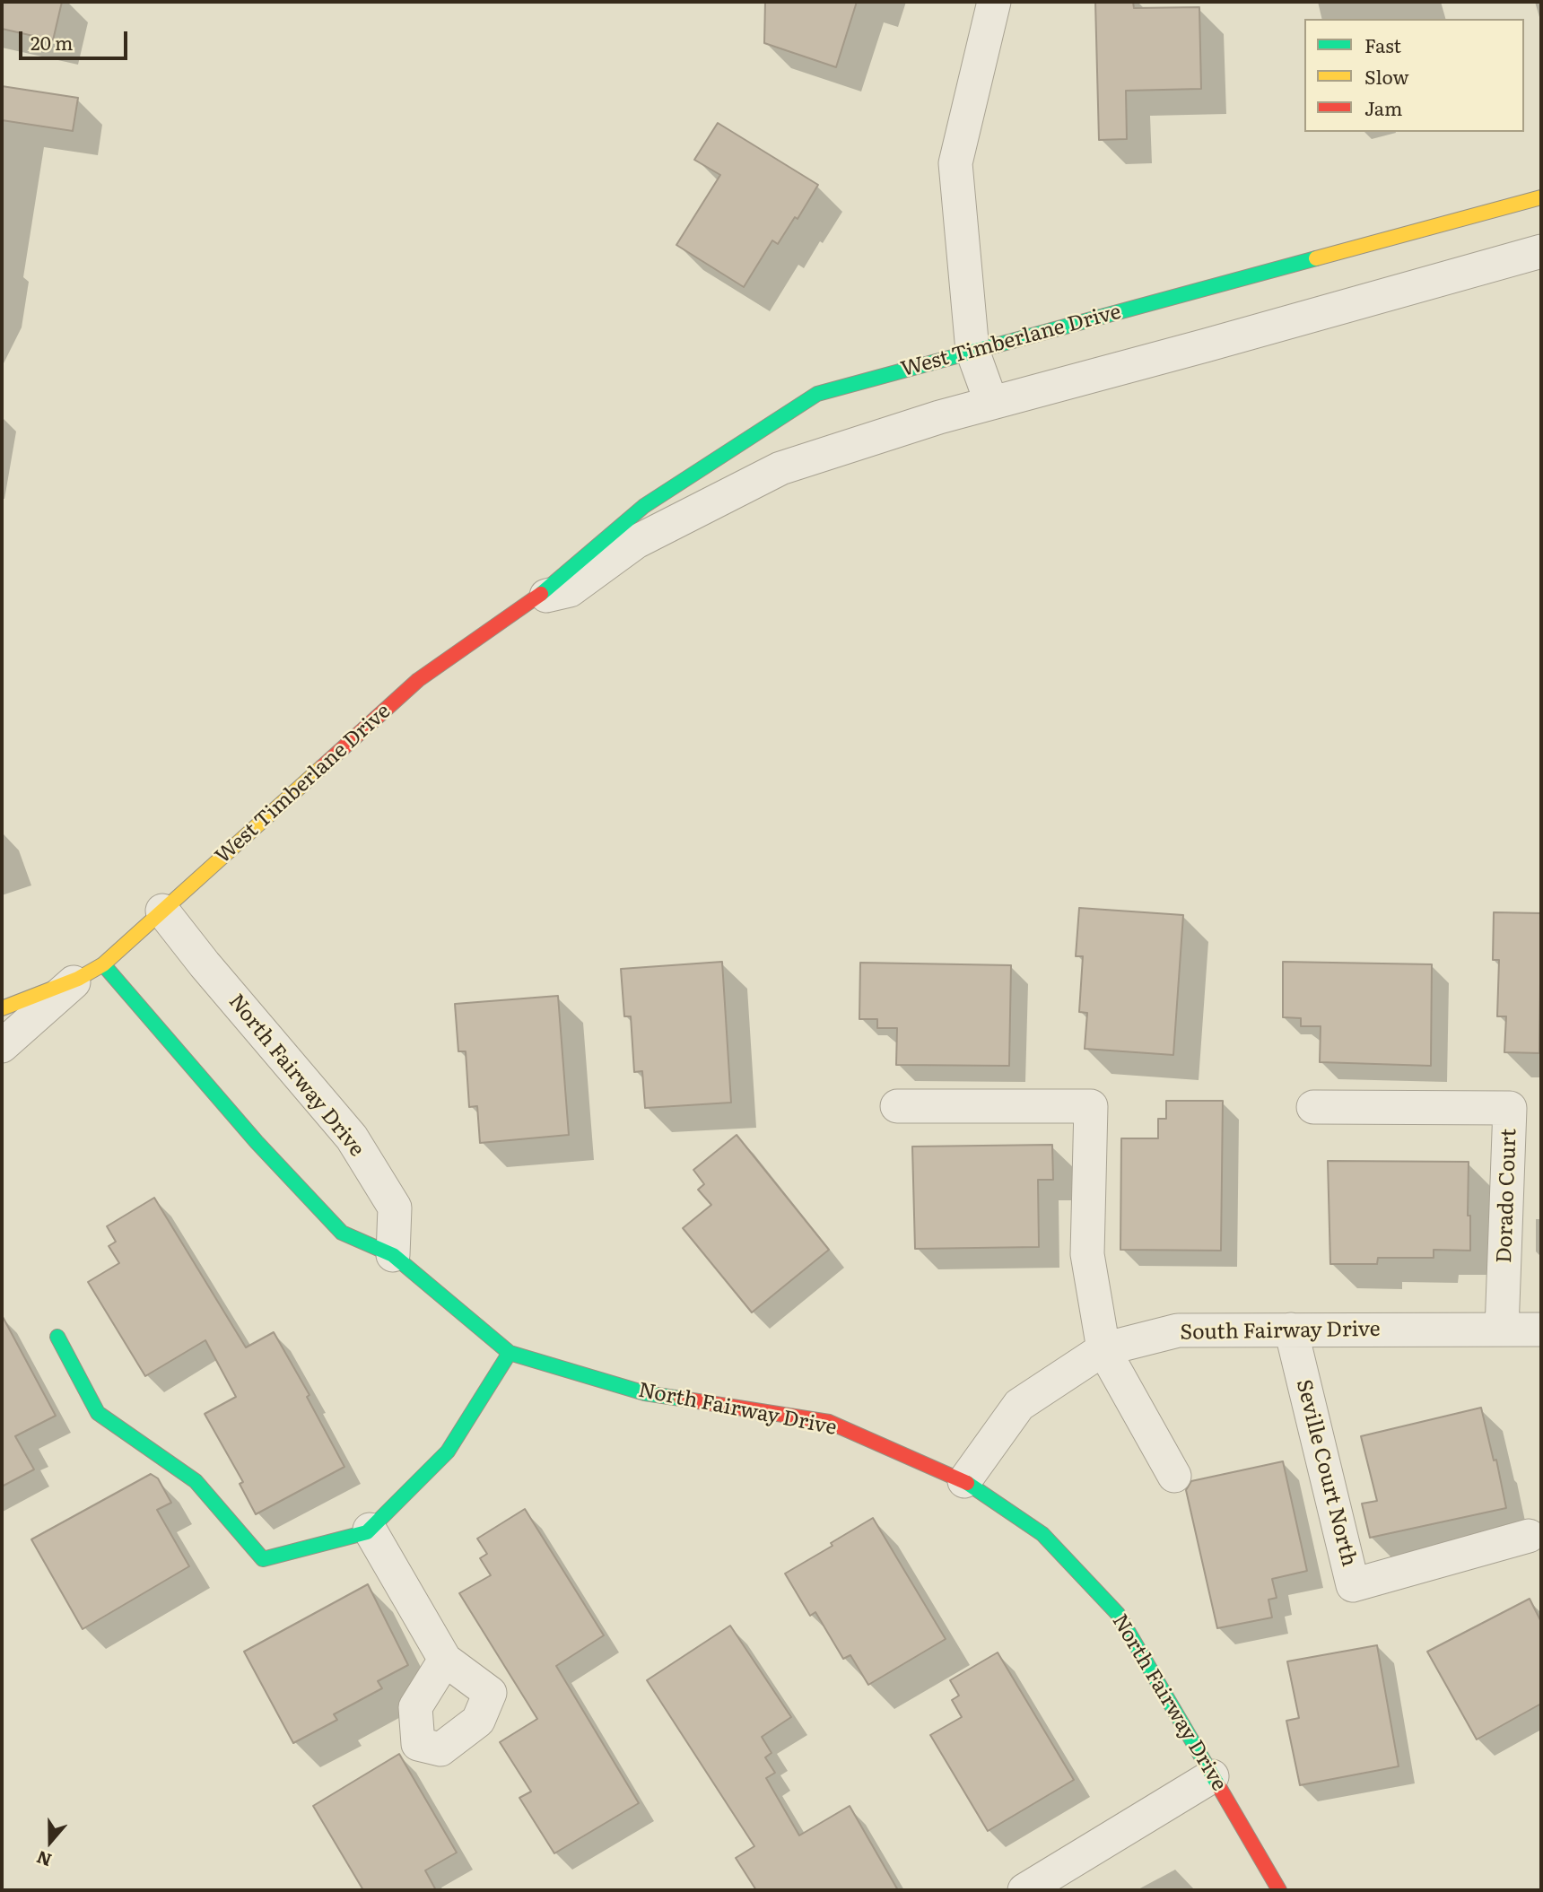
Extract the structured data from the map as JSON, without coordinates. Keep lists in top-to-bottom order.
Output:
{
  "streets": {
    "street": [
      "West Timberlane Drive",
      "North Fairway Drive",
      "Dorado Court",
      "South Fairway Drive",
      "Seville Court North"
    ]
  },
  "crossings": [
    ["West Timberlane Drive", "North Fairway Drive"],
    ["North Fairway Drive", "South Fairway Drive"],
    ["Dorado Court", "South Fairway Drive"],
    ["South Fairway Drive", "Seville Court North"]
  ],
  "legend": ["Fast", "Slow", "Jam"],
  "scale_bar": "20 m",
  "north": "bottom"
}
